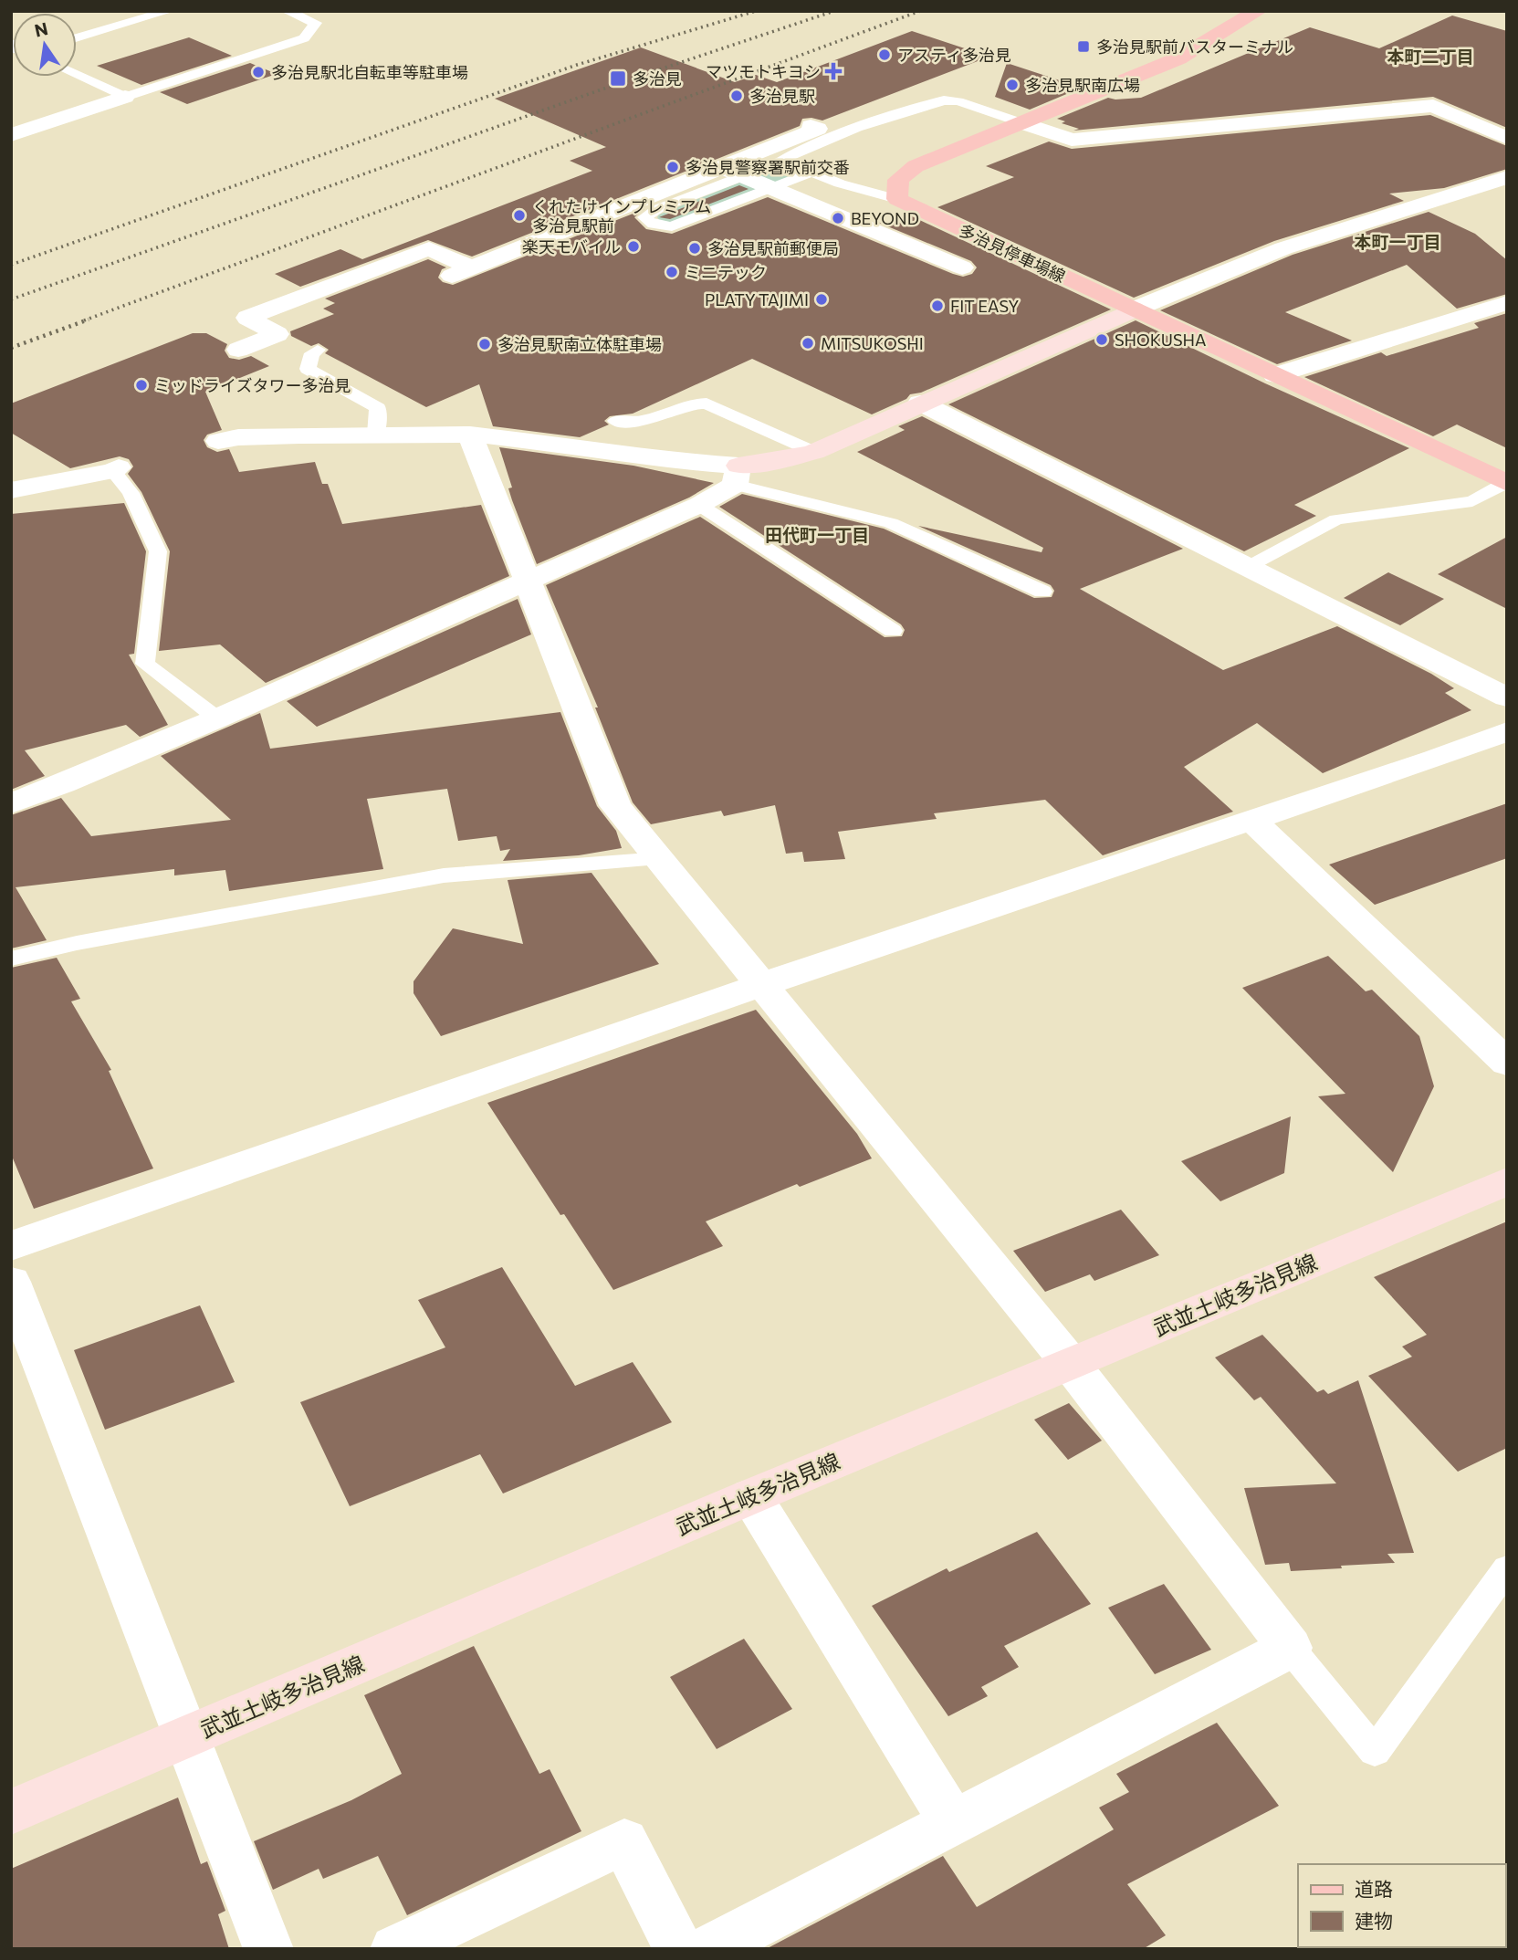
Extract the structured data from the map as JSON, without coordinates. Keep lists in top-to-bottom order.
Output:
{
  "streets": {
    "main road": ["多治見停車場線", "武並土岐多治見線"]
  },
  "districts": ["本町二丁目", "本町一丁目", "田代町一丁目"],
  "places": {
    "transit": ["多治見駅前バスターミナル", "多治見"],
    "other": [
      "アスティ多治見",
      "多治見駅北自転車等駐車場",
      "多治見駅南広場",
      "多治見駅",
      "多治見警察署駅前交番",
      "くれたけインプレミアム 多治見駅前",
      "BEYOND",
      "楽天モバイル",
      "多治見駅前郵便局",
      "ミニテック",
      "PLATY TAJIMI",
      "FIT EASY",
      "SHOKUSHA",
      "MITSUKOSHI",
      "多治見駅南立体駐車場",
      "ミッドライズタワー多治見"
    ],
    "health": ["マツモトキヨシ"]
  },
  "legend": ["道路", "建物"],
  "north": "top"
}
